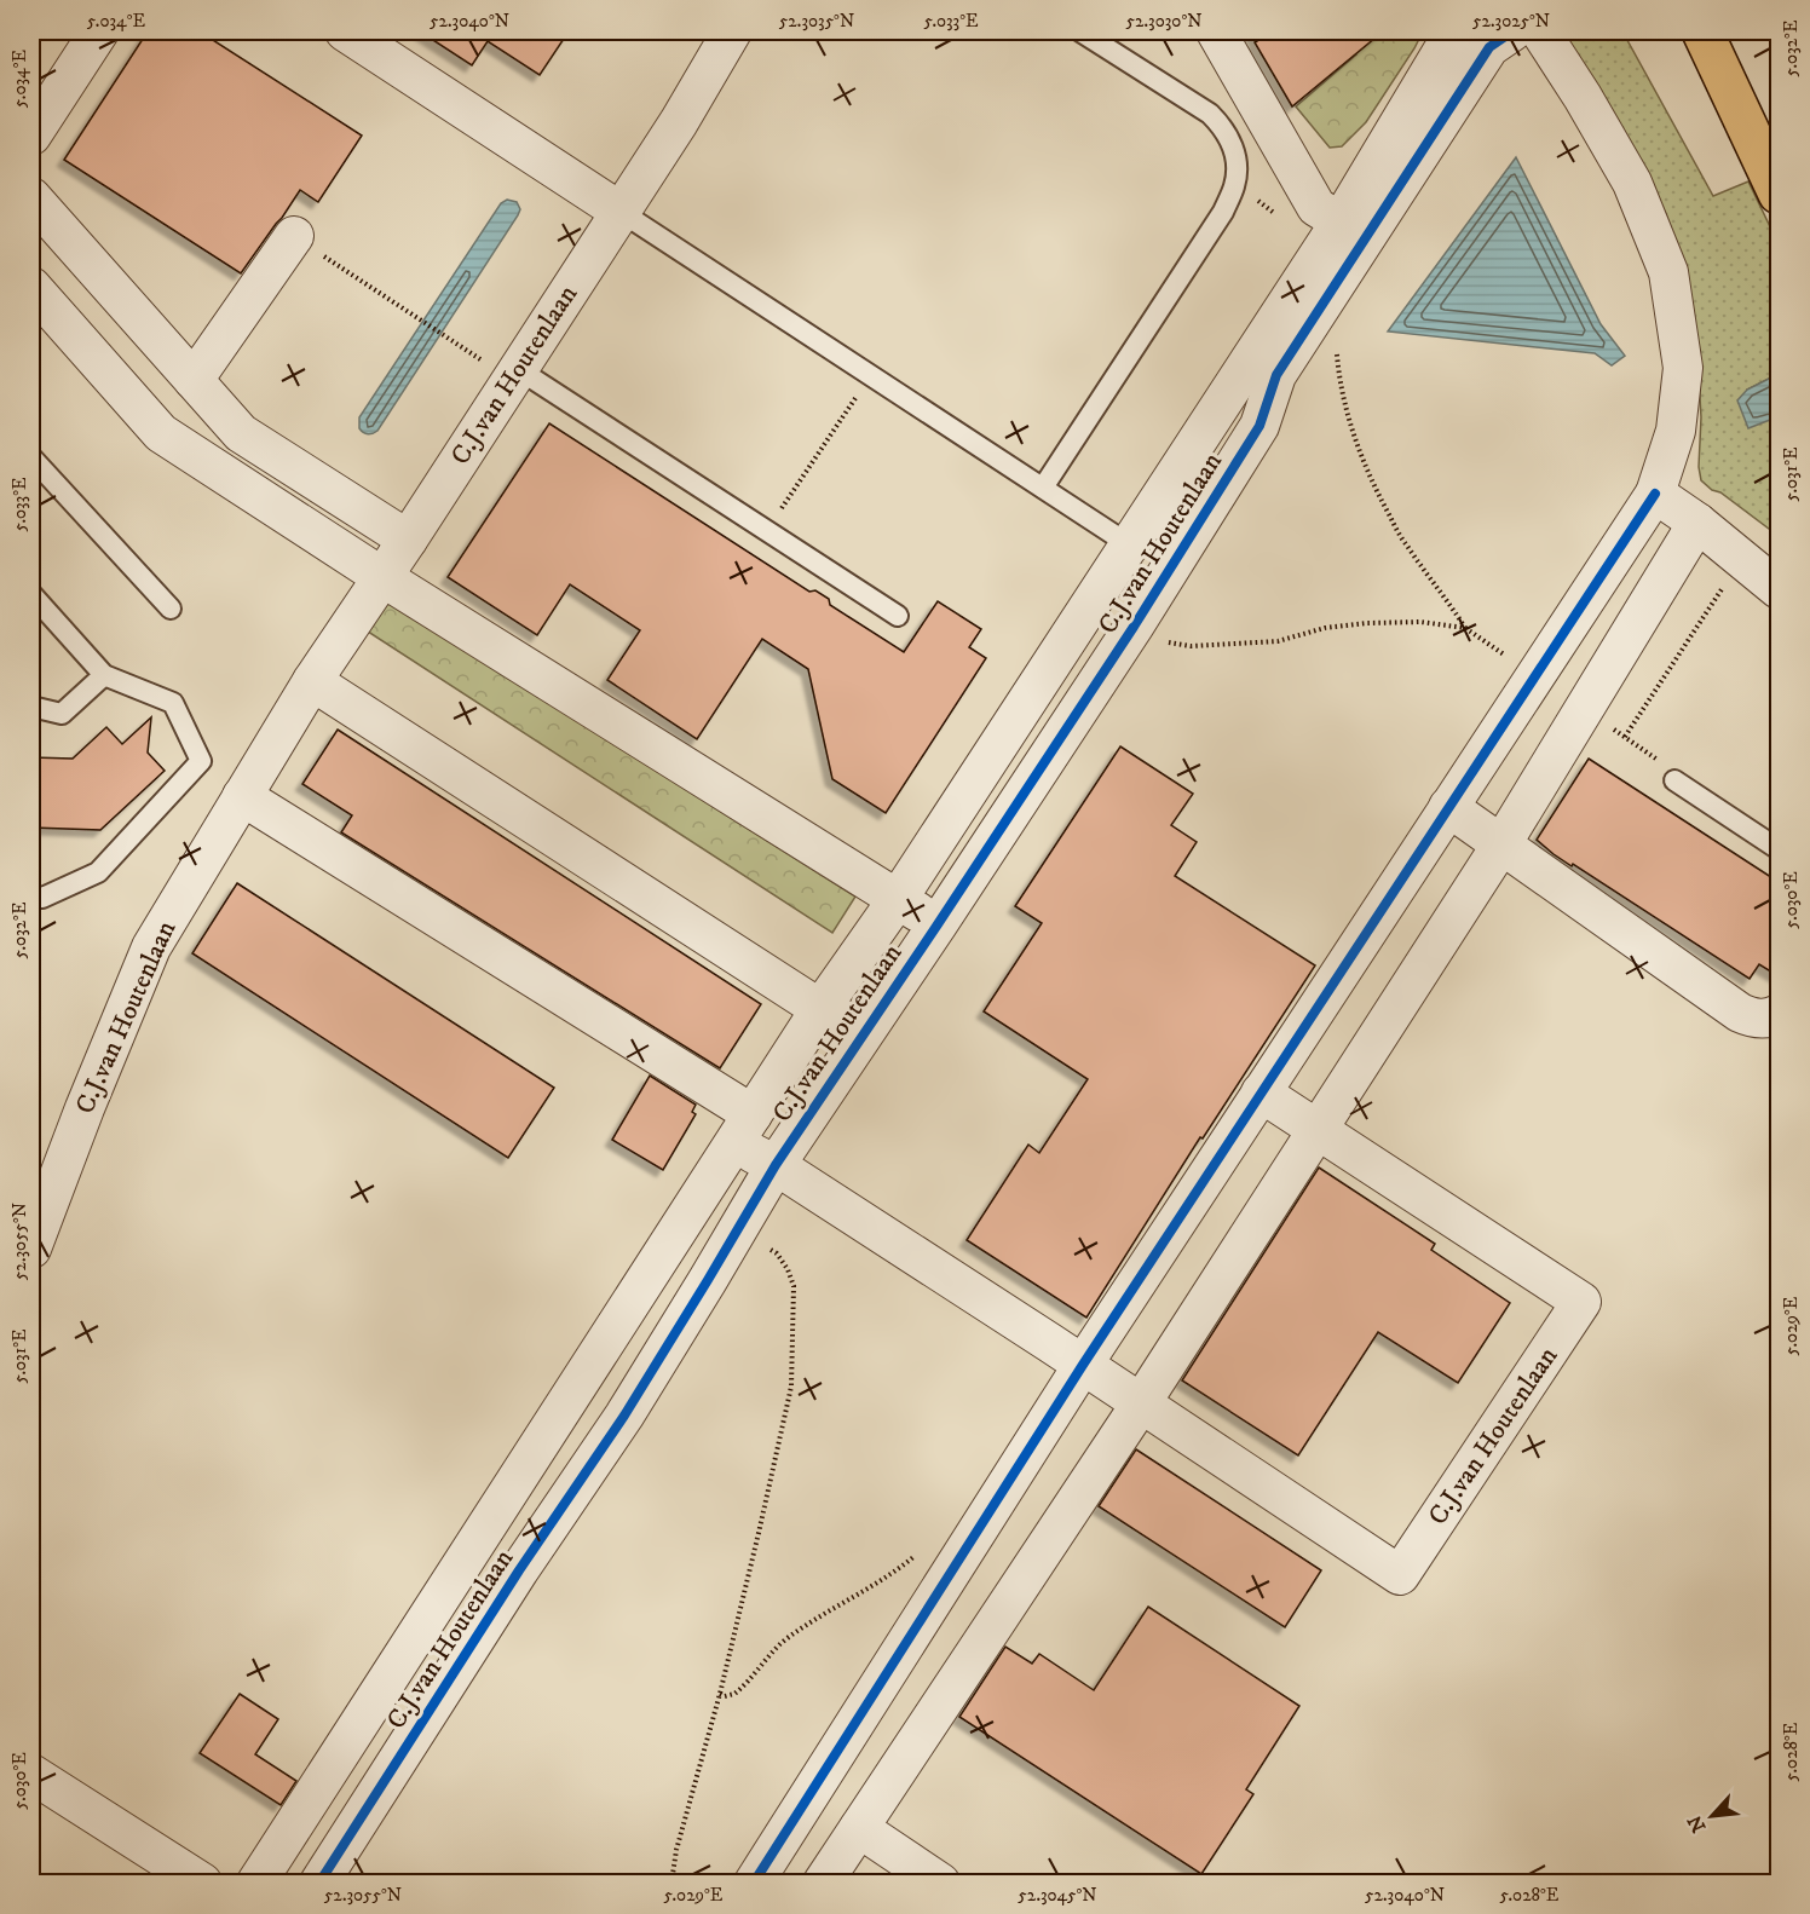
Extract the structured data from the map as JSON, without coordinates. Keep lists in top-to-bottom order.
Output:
{
  "streets": {
    "street": ["C.J.van Houtenlaan"]
  },
  "north": "bottom left",
  "coordinates": [
    "5.034°E",
    "52.3040°N",
    "52.3035°N",
    "5.033°E",
    "52.3030°N",
    "52.3025°N",
    "5.032°E",
    "5.031°E",
    "5.030°E",
    "52.3055°N",
    "5.029°E",
    "5.028°E",
    "52.3045°N"
  ]
}
